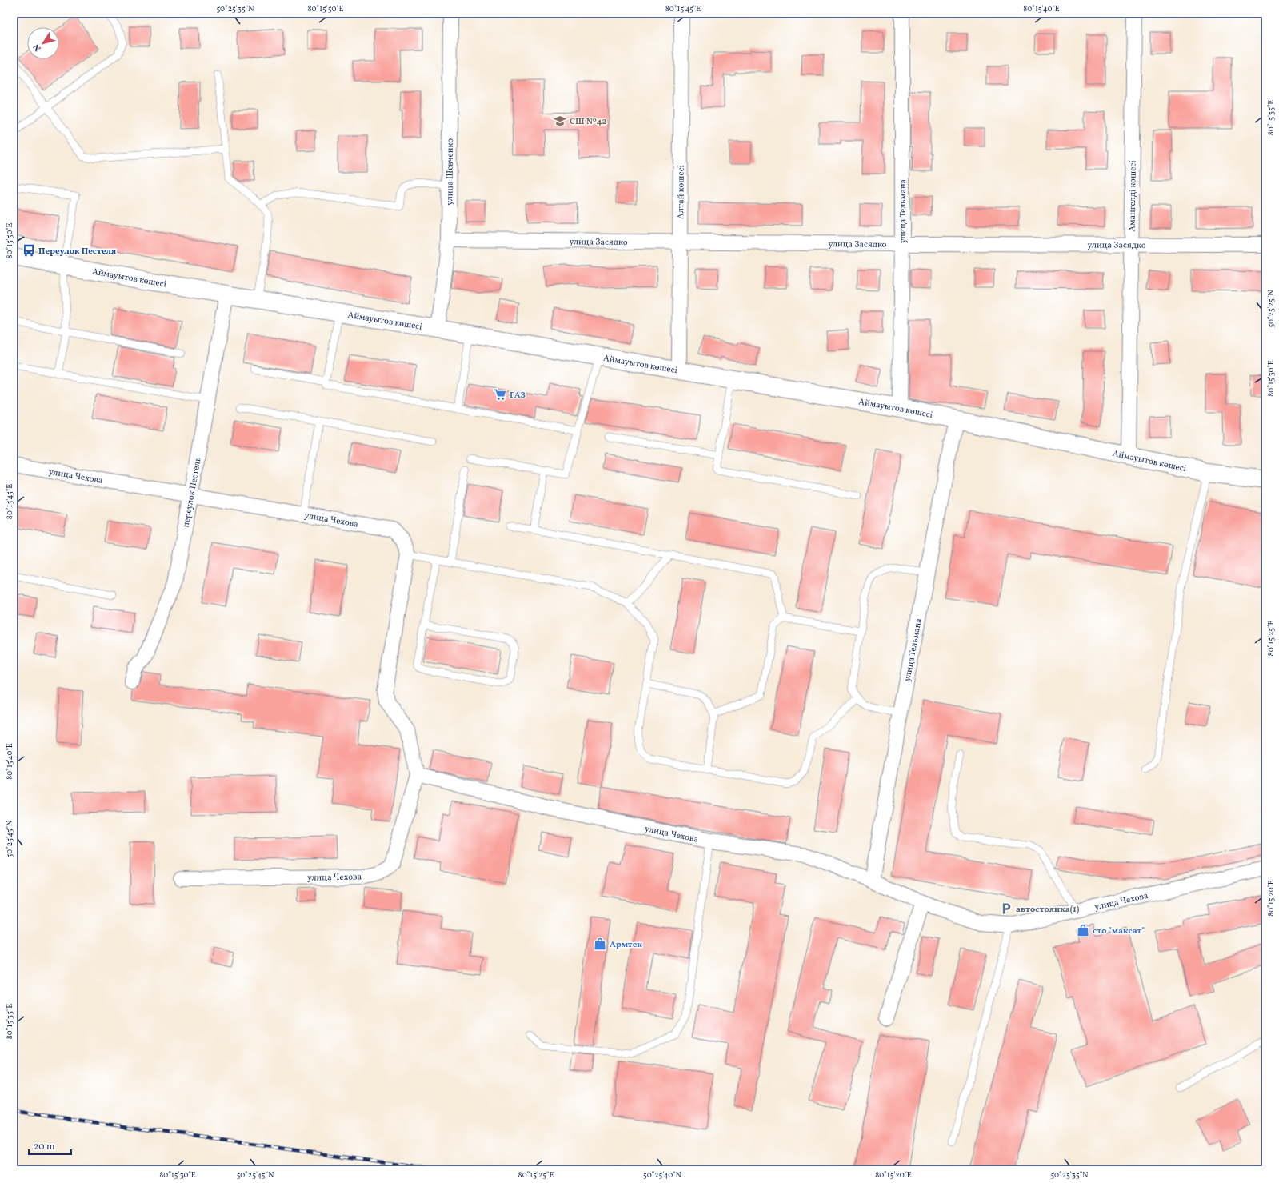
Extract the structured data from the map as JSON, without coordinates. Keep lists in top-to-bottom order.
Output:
{
  "streets": {
    "street": [
      "улица Шевченко",
      "Алтай көшесі",
      "Амангелді көшесі",
      "улица Тельмана",
      "улица Засядко",
      "Аймауытов көшесі",
      "улица Чехова",
      "переулок Пестель"
    ]
  },
  "crossings": [
    ["улица Шевченко", "улица Засядко"],
    ["улица Шевченко", "Аймауытов көшесі"],
    ["Алтай көшесі", "улица Засядко"],
    ["Алтай көшесі", "Аймауытов көшесі"],
    ["Амангелді көшесі", "улица Засядко"],
    ["Амангелді көшесі", "Аймауытов көшесі"],
    ["улица Тельмана", "улица Засядко"],
    ["улица Тельмана", "Аймауытов көшесі"],
    ["улица Тельмана", "улица Чехова"],
    ["Аймауытов көшесі", "переулок Пестель"],
    ["улица Чехова", "переулок Пестель"]
  ],
  "places": {
    "school or university": ["СШ №42"],
    "bus stop": ["Переулок Пестеля"],
    "supermarket": ["ГАЗ"],
    "parking": ["автостоянка(1)"],
    "shop": ["сто \"максат\"", "Армтек"]
  },
  "scale_bar": "20 m",
  "north": "bottom left",
  "coordinates": [
    "50°25'35\"N",
    "80°15'50\"E",
    "80°15'45\"E",
    "80°15'40\"E",
    "80°15'35\"E",
    "50°25'25\"N",
    "80°15'30\"E",
    "80°15'25\"E",
    "50°25'45\"N",
    "80°15'20\"E",
    "50°25'40\"N"
  ]
}
